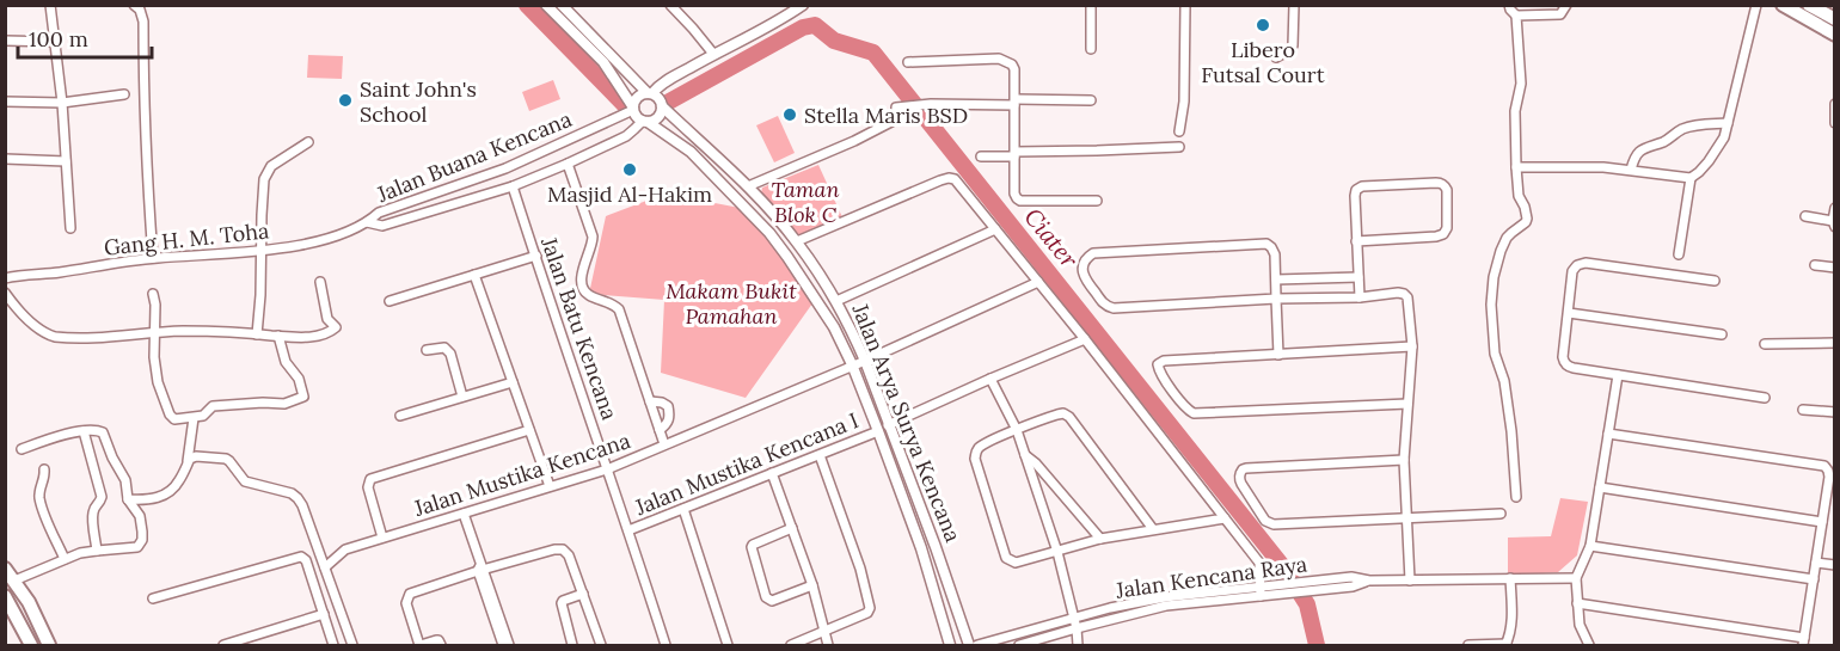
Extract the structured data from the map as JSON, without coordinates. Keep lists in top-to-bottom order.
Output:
{
  "streets": {
    "street": [
      "Jalan Buana Kencana",
      "Gang H. M. Toha",
      "Jalan Batu Kencana",
      "Jalan Arya Surya Kencana",
      "Jalan Mustika Kencana I",
      "Jalan Mustika Kencana",
      "Jalan Kencana Raya"
    ]
  },
  "crossings": [
    ["Jalan Buana Kencana", "Gang H. M. Toha"],
    ["Jalan Buana Kencana", "Jalan Batu Kencana"],
    ["Jalan Buana Kencana", "Jalan Arya Surya Kencana"],
    ["Jalan Batu Kencana", "Jalan Mustika Kencana I"],
    ["Jalan Batu Kencana", "Jalan Mustika Kencana"],
    ["Jalan Arya Surya Kencana", "Jalan Mustika Kencana I"],
    ["Jalan Arya Surya Kencana", "Jalan Mustika Kencana"]
  ],
  "water": ["Ciater"],
  "parks": ["Taman Blok C", "Makam Bukit Pamahan"],
  "places": [
    "Libero Futsal Court",
    "Saint John's School",
    "Stella Maris BSD",
    "Masjid Al-Hakim"
  ],
  "scale_bar": "100 m"
}
